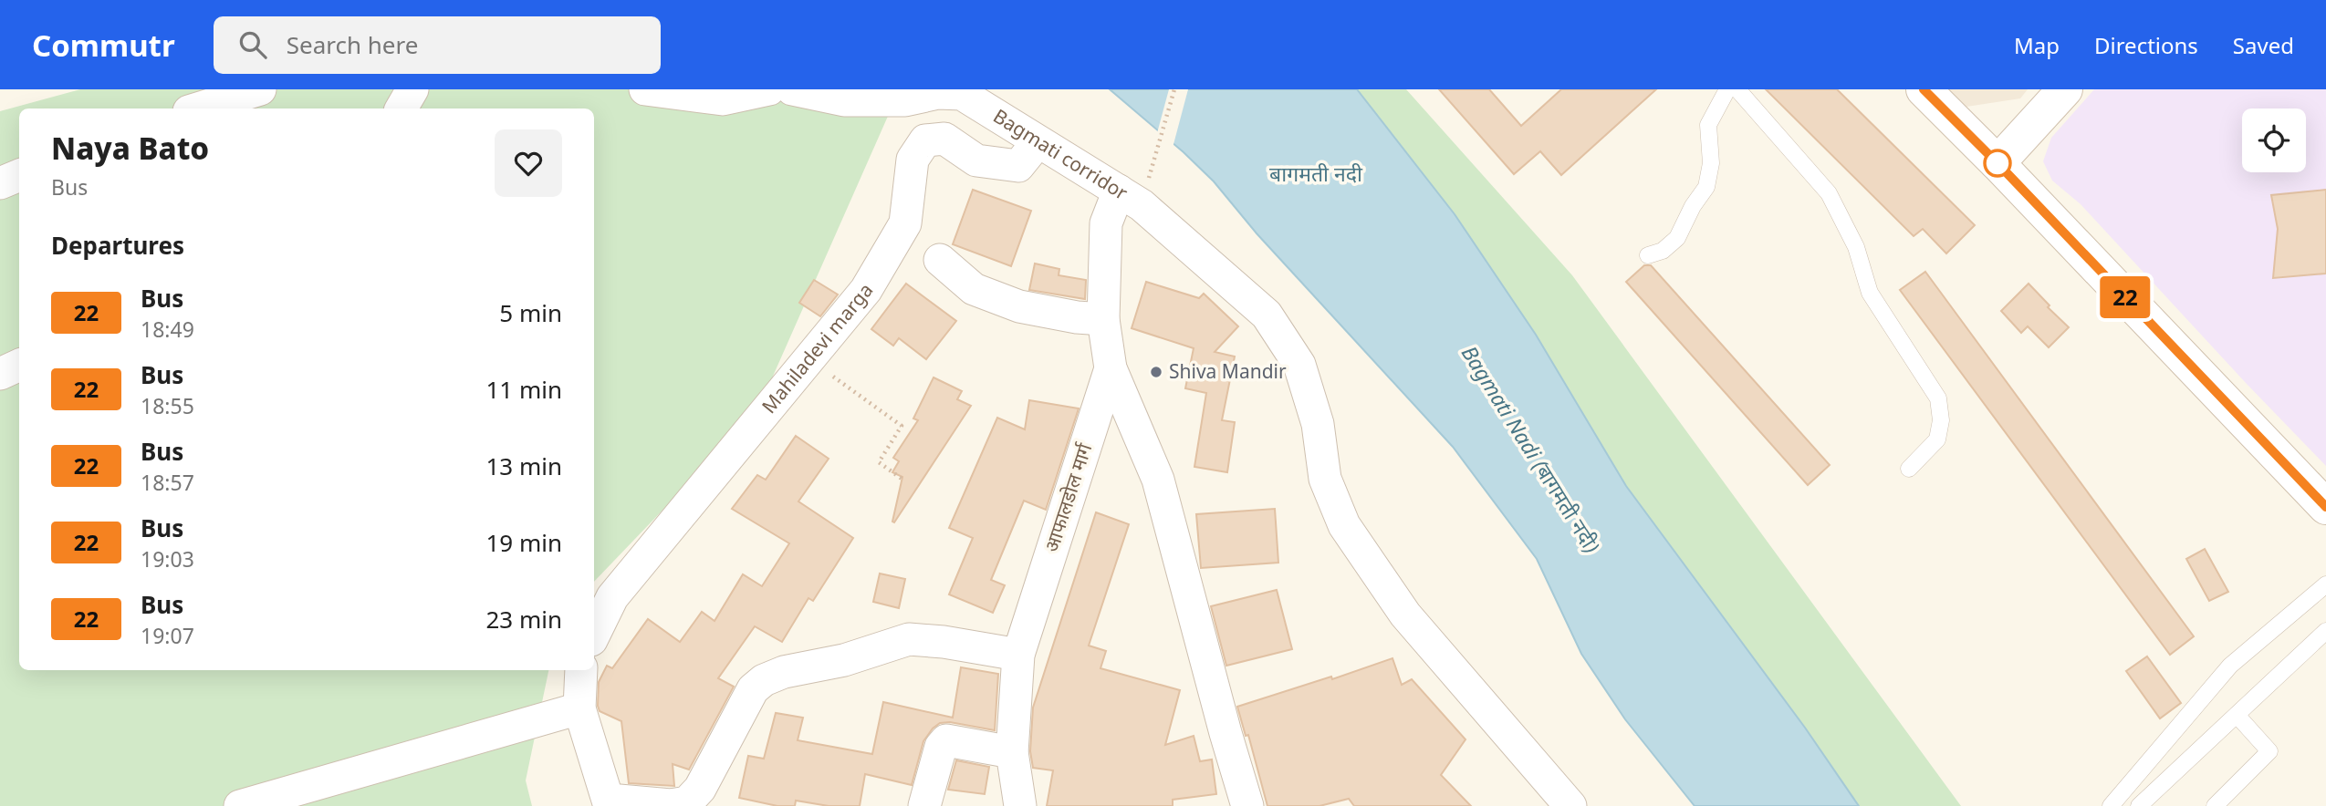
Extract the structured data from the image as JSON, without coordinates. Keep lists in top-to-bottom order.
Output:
{
  "streets": {
    "street": ["Bagmati corridor", "Mahiladevi marga", "आफालडोल मार्ग"]
  },
  "crossings": [
    ["Bagmati corridor", "Mahiladevi marga"],
    ["Bagmati corridor", "आफालडोल मार्ग"]
  ],
  "water": ["बागमती नदी", "Bagmati Nadi (बागमती नदी)"],
  "places": ["Shiva Mandir"],
  "lines": ["bus line 22"],
  "page": {
    "header": "Commutr",
    "search": "Search here",
    "nav": ["Map", "Directions", "Saved"],
    "on_map": "22",
    "heading": [
      ["Naya Bato", "Bus"],
      "Departures"
    ],
    "list": [
      {
        "mark": "22",
        "name": "Bus",
        "note": "18:49",
        "value": "5 min"
      },
      {
        "mark": "22",
        "name": "Bus",
        "note": "18:55",
        "value": "11 min"
      },
      {
        "mark": "22",
        "name": "Bus",
        "note": "18:57",
        "value": "13 min"
      },
      {
        "mark": "22",
        "name": "Bus",
        "note": "19:03",
        "value": "19 min"
      },
      {
        "mark": "22",
        "name": "Bus",
        "note": "19:07",
        "value": "23 min"
      }
    ]
  }
}
